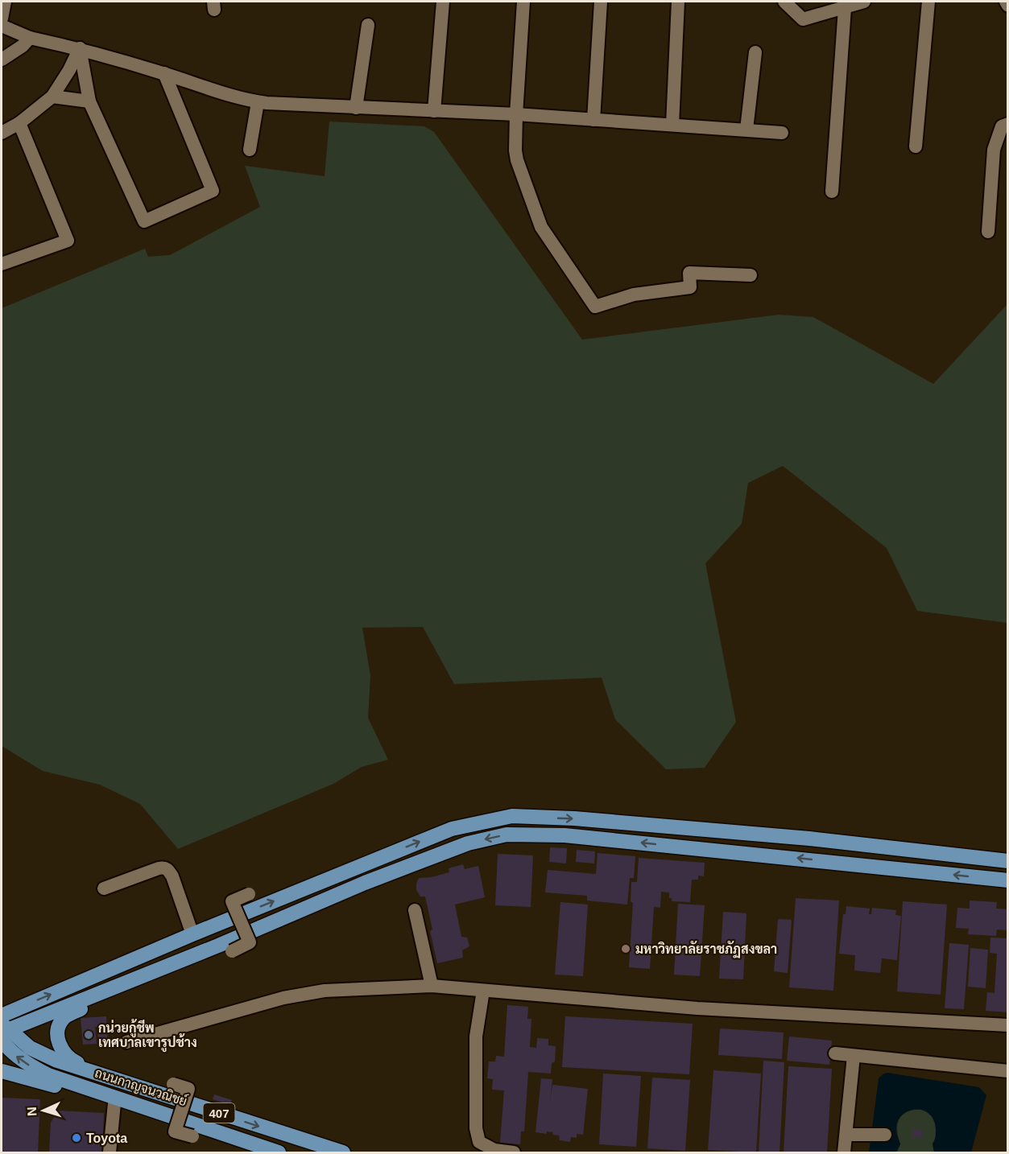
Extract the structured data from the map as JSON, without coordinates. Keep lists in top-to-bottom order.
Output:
{
  "streets": {
    "main road": ["ถนนกาญจนวณิชย์", "407"]
  },
  "places": ["มหาวิทยาลัยราชภัฏสงขลา", "กน่วยกู้ชีพ เทศบาลเขารูปช้าง", "Toyota"],
  "north": "left"
}
